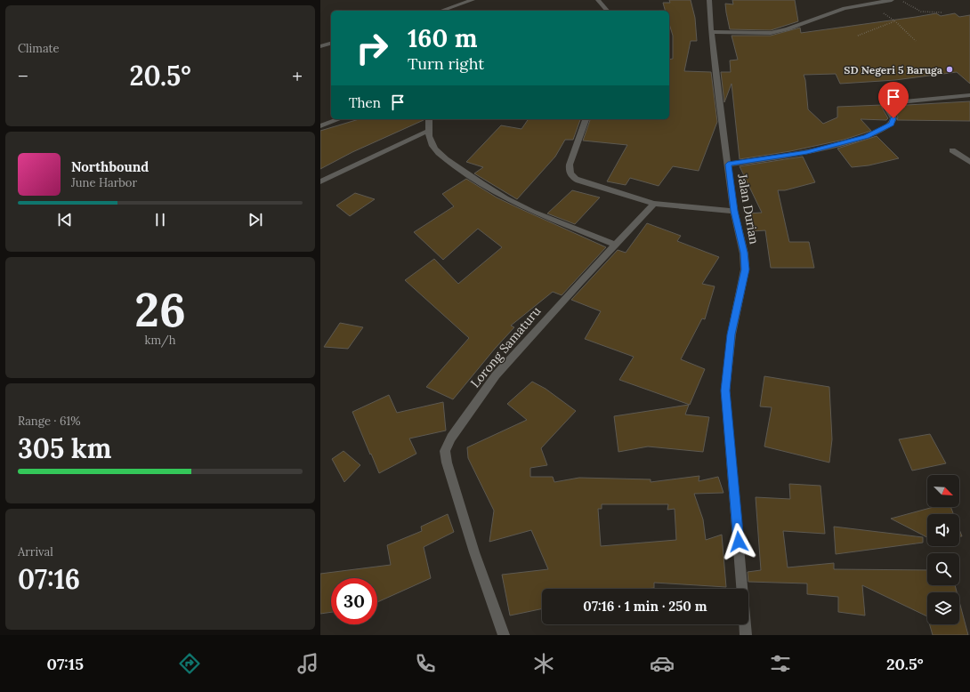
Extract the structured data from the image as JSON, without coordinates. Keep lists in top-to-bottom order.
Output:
{
  "streets": {
    "street": ["Jalan Durian", "Lorong Samaturu"]
  },
  "places": ["SD Negeri 5 Baruga"],
  "north": "bottom right",
  "page": {
    "tile": [
      "Climate",
      ["26", "km/h"],
      ["Range · 61%", "305 km"],
      ["Arrival", "07:16"]
    ],
    "turn": ["160 m", "Turn right"],
    "heat": ["−", "20.5°", "+"],
    "then": "Then",
    "song": ["Northbound", "June Harbor"],
    "limit": "30",
    "trip": "07:16 · 1 min · 250 m",
    "tabs": ["07:15", "20.5°"]
  }
}
